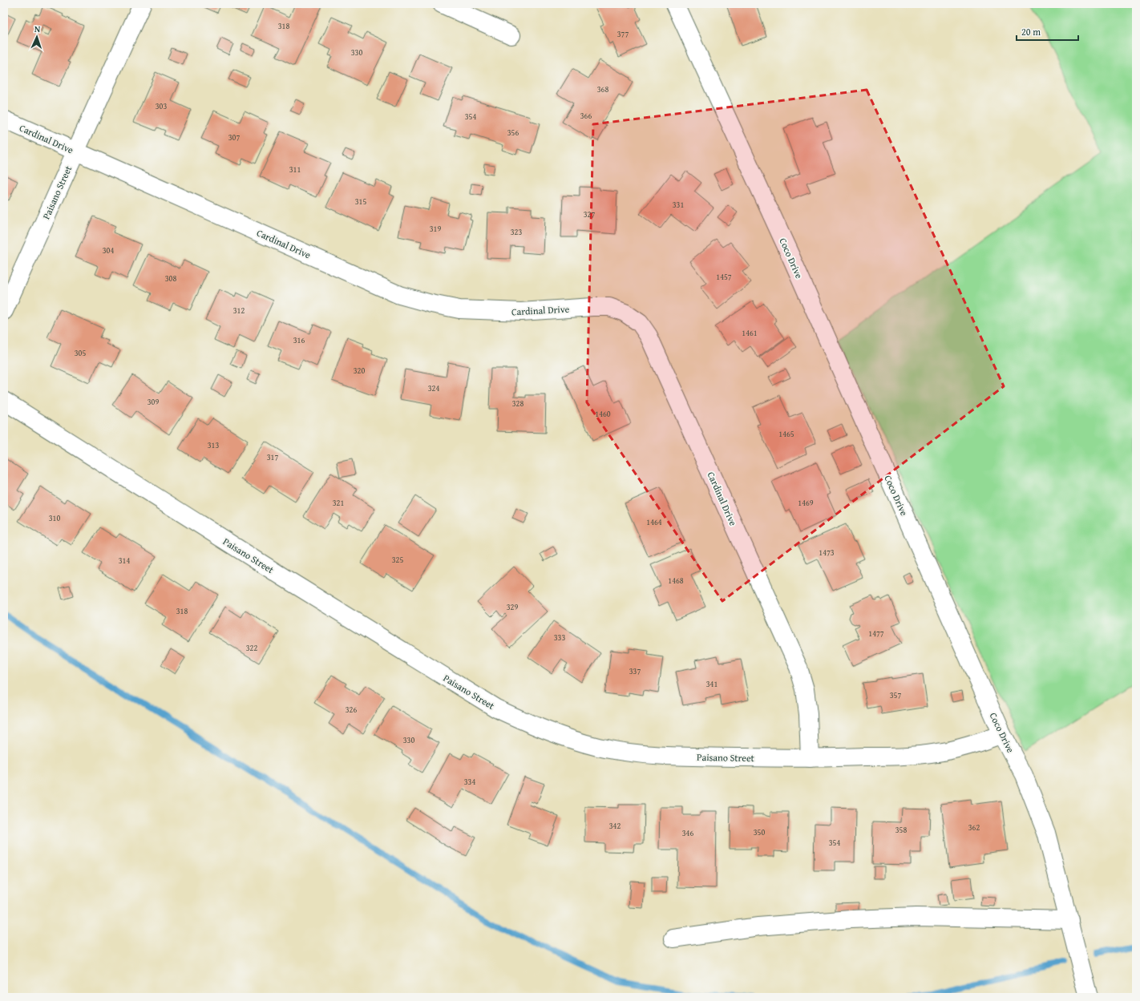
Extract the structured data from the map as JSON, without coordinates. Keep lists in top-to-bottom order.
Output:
{
  "streets": {
    "street": ["Cardinal Drive", "Paisano Street", "Coco Drive"]
  },
  "crossings": [
    ["Cardinal Drive", "Paisano Street"],
    ["Paisano Street", "Coco Drive"]
  ],
  "house_numbers": [
    "318",
    "377",
    "330",
    "368",
    "303",
    "366",
    "354",
    "356",
    "307",
    "311",
    "315",
    "331",
    "327",
    "319",
    "323",
    "304",
    "1457",
    "308",
    "312",
    "1461",
    "316",
    "305",
    "320",
    "324",
    "309",
    "328",
    "1460",
    "1465",
    "313",
    "317",
    "321",
    "1469",
    "310",
    "1464",
    "1473",
    "325",
    "314",
    "1468",
    "329",
    "318",
    "1477",
    "333",
    "322",
    "337",
    "341",
    "357",
    "326",
    "330",
    "334",
    "342",
    "362",
    "358",
    "350",
    "346",
    "354"
  ],
  "scale_bar": "20 m",
  "north": "top"
}
